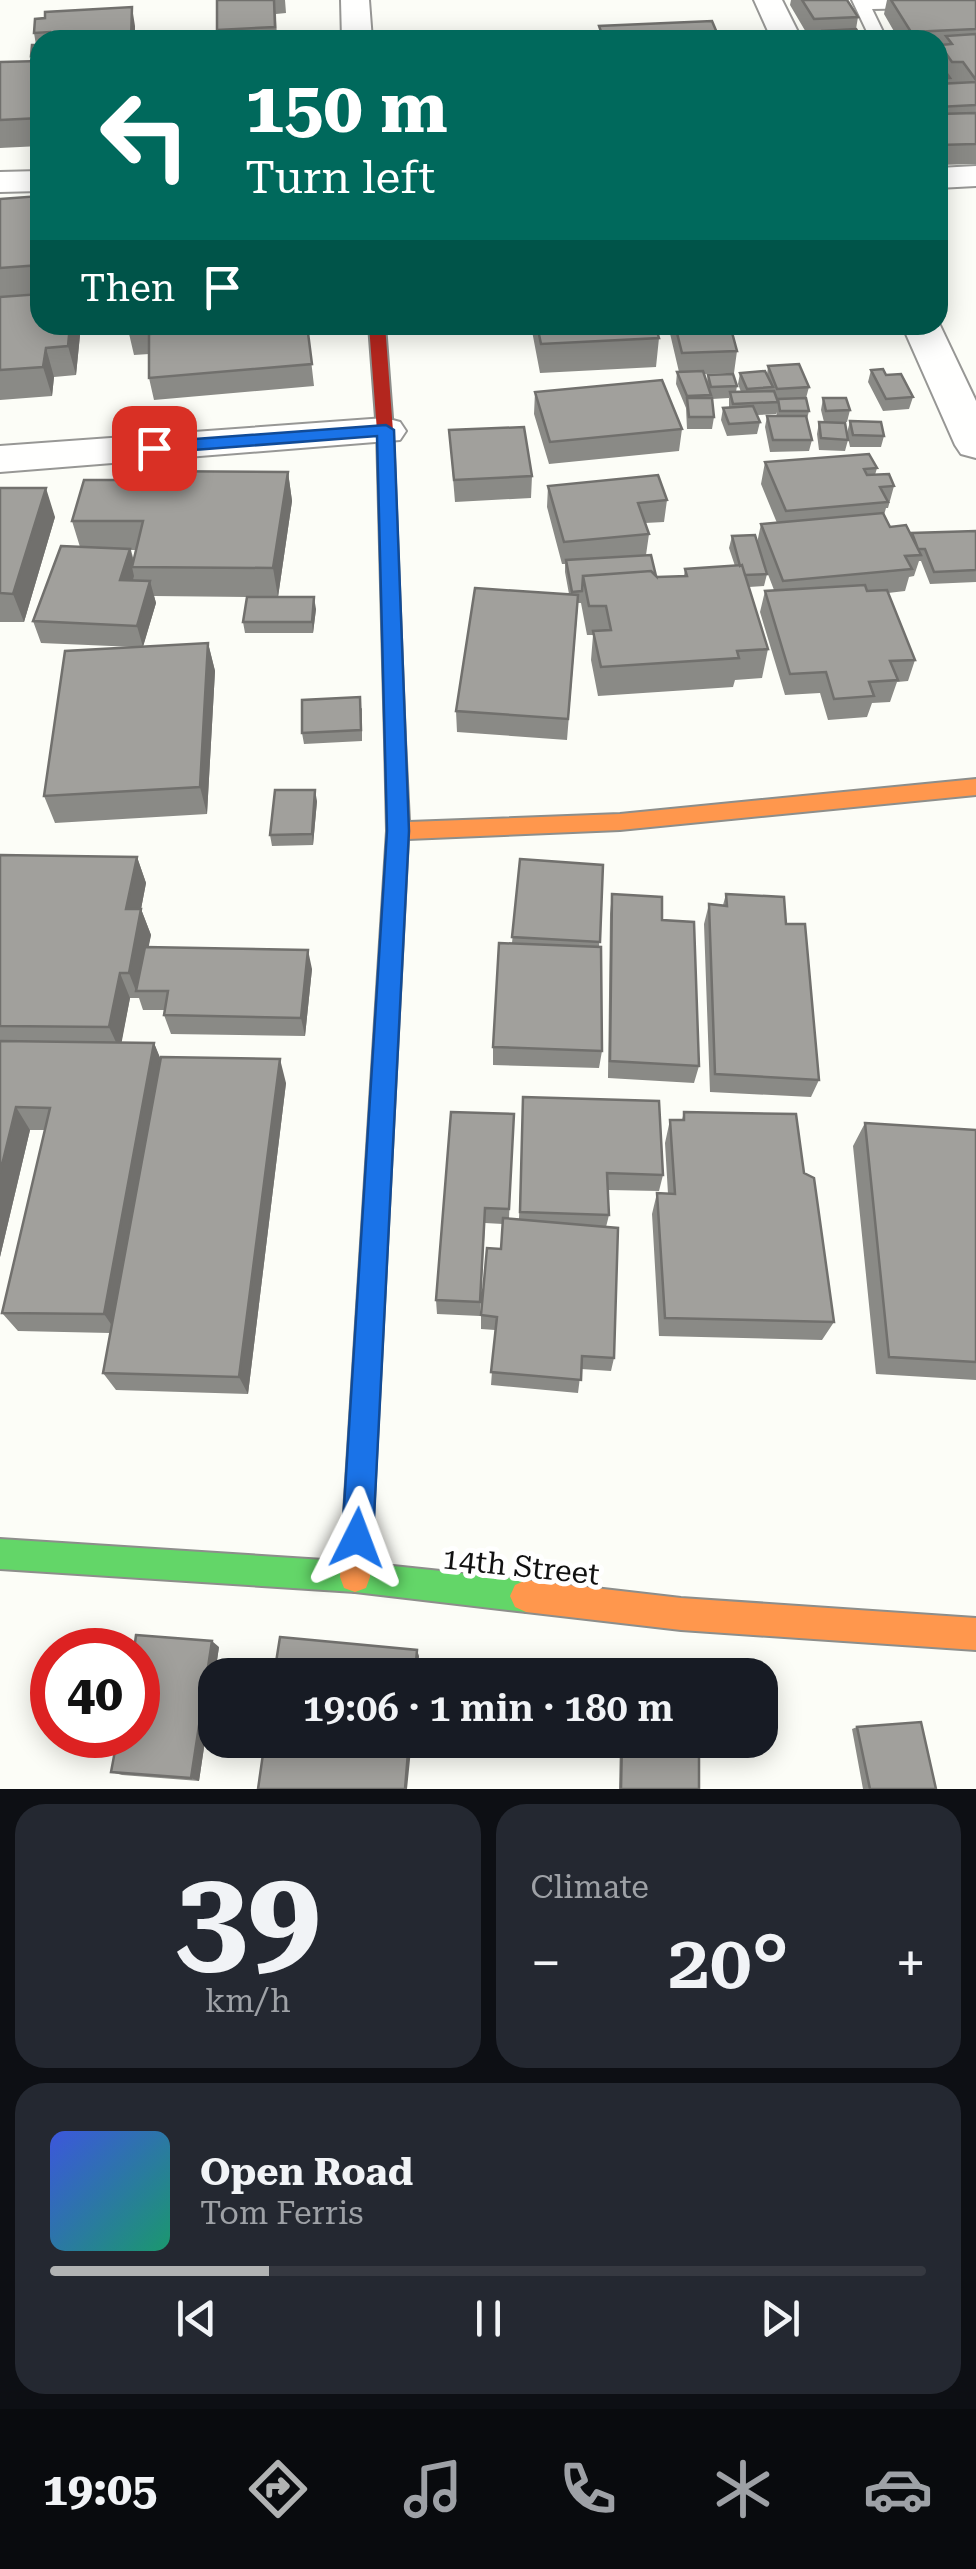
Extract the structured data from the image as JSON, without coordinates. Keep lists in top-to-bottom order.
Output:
{
  "streets": {
    "street": ["14th Street"]
  },
  "page": {
    "turn": ["150 m", "Turn left"],
    "then": "Then",
    "limit": "40",
    "trip": "19:06 · 1 min · 180 m",
    "tile": [
      ["39", "km/h"],
      "Climate"
    ],
    "heat": ["−", "20°", "+"],
    "song": ["Open Road", "Tom Ferris"],
    "tabs": "19:05"
  }
}
